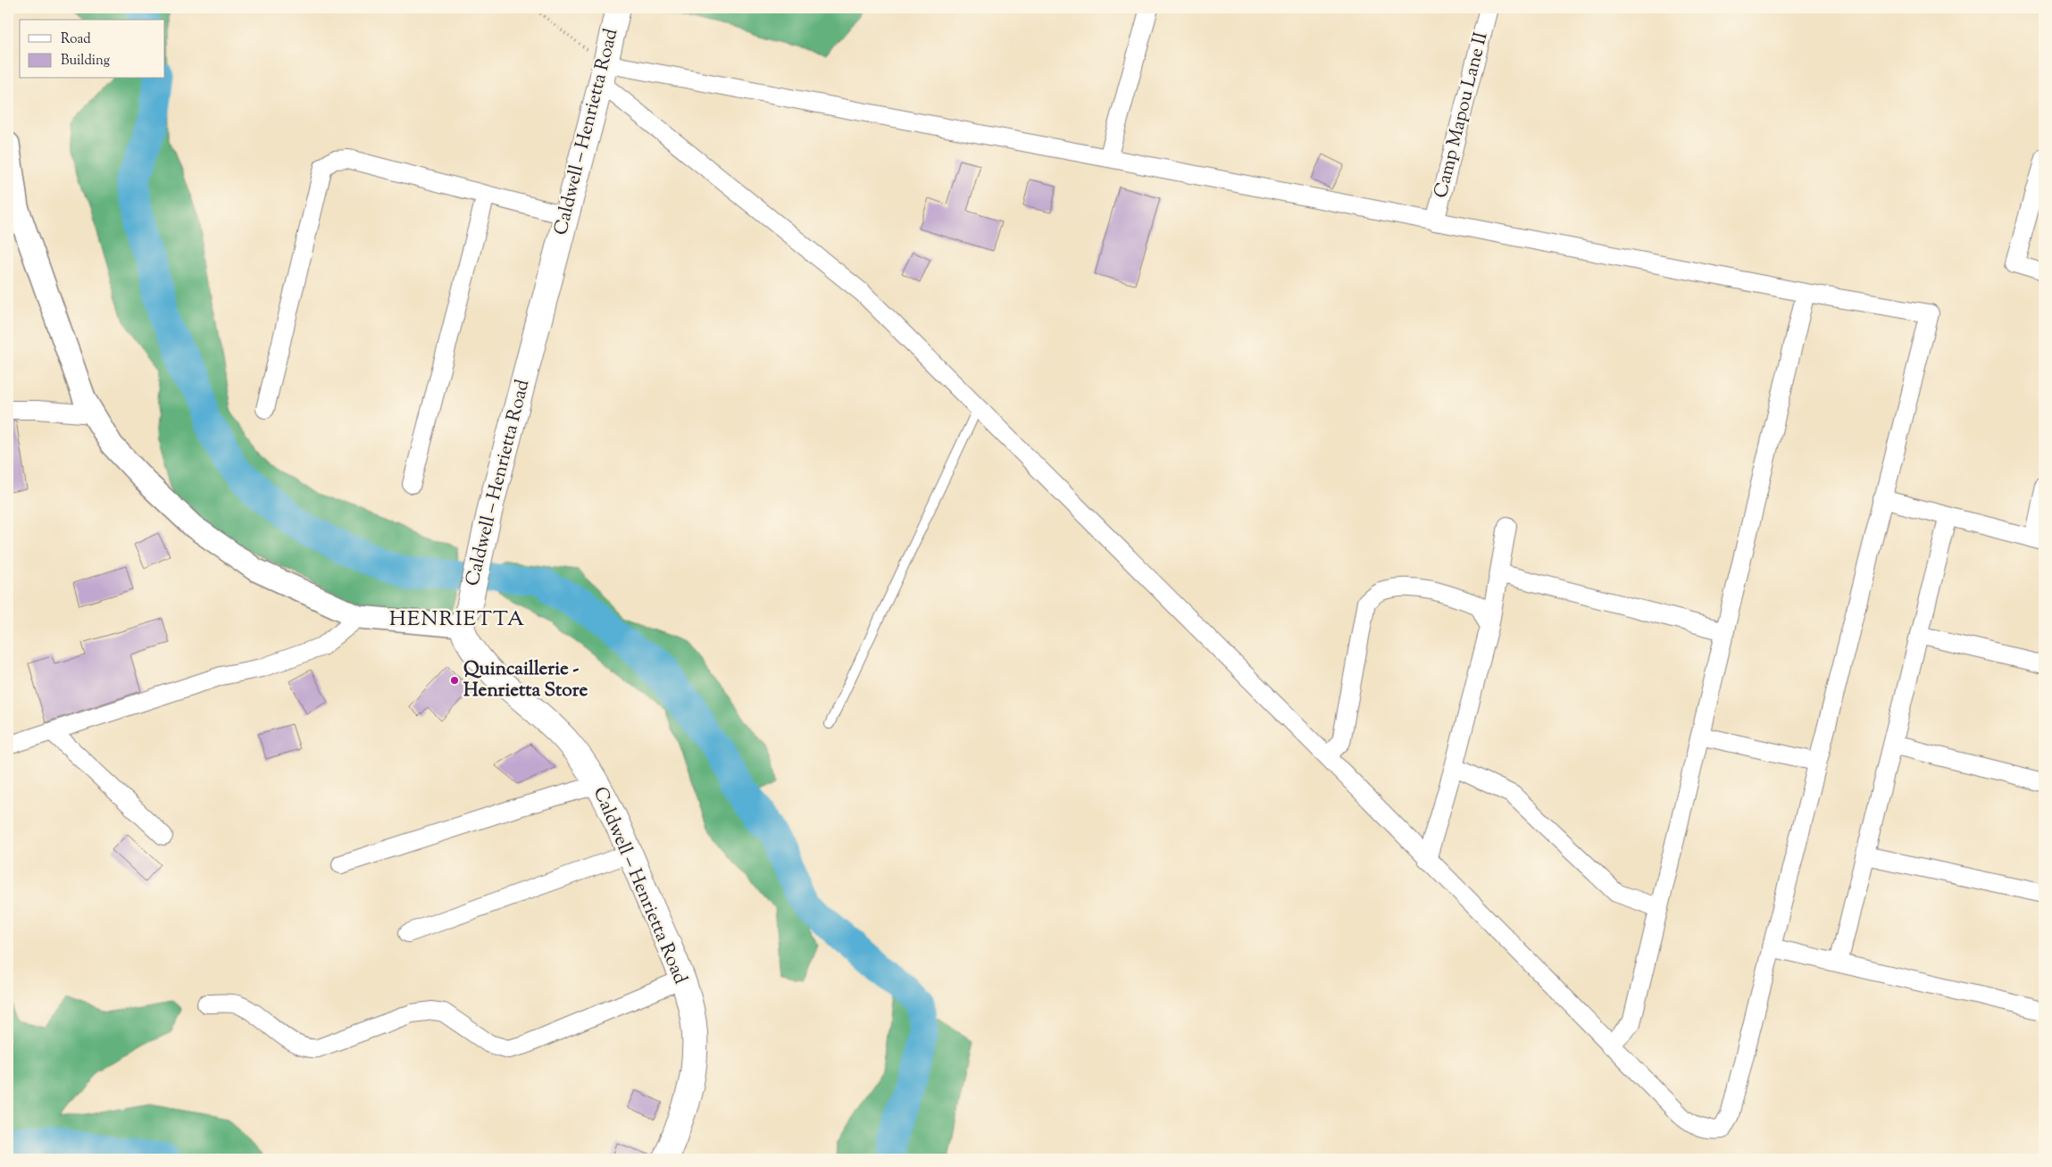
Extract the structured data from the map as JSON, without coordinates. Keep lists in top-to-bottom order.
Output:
{
  "streets": {
    "main road": ["Caldwell – Henrietta Road"],
    "street": ["Camp Mapou Lane II"]
  },
  "districts": ["HENRIETTA"],
  "places": ["Quincaillerie - Henrietta Store"],
  "legend": ["Road", "Building"]
}
